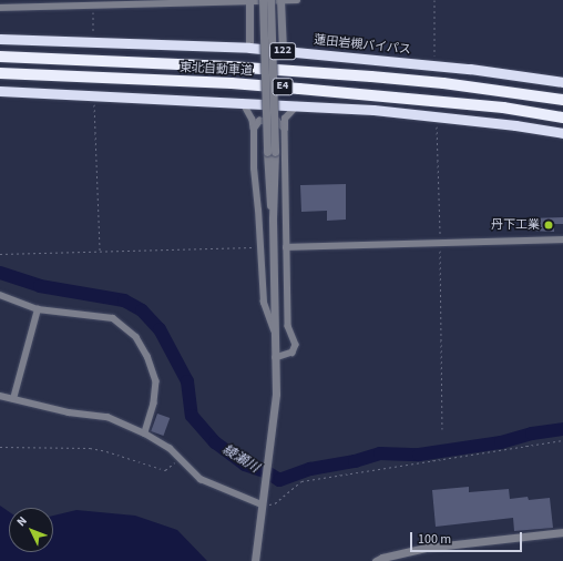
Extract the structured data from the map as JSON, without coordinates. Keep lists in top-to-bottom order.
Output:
{
  "streets": {
    "highway": [
      "蓮田岩槻バイパス",
      "122",
      "東北自動車道",
      "E4"
    ]
  },
  "water": ["綾瀬川"],
  "places": ["丹下工業"],
  "scale_bar": "100 m",
  "north": "top left"
}
